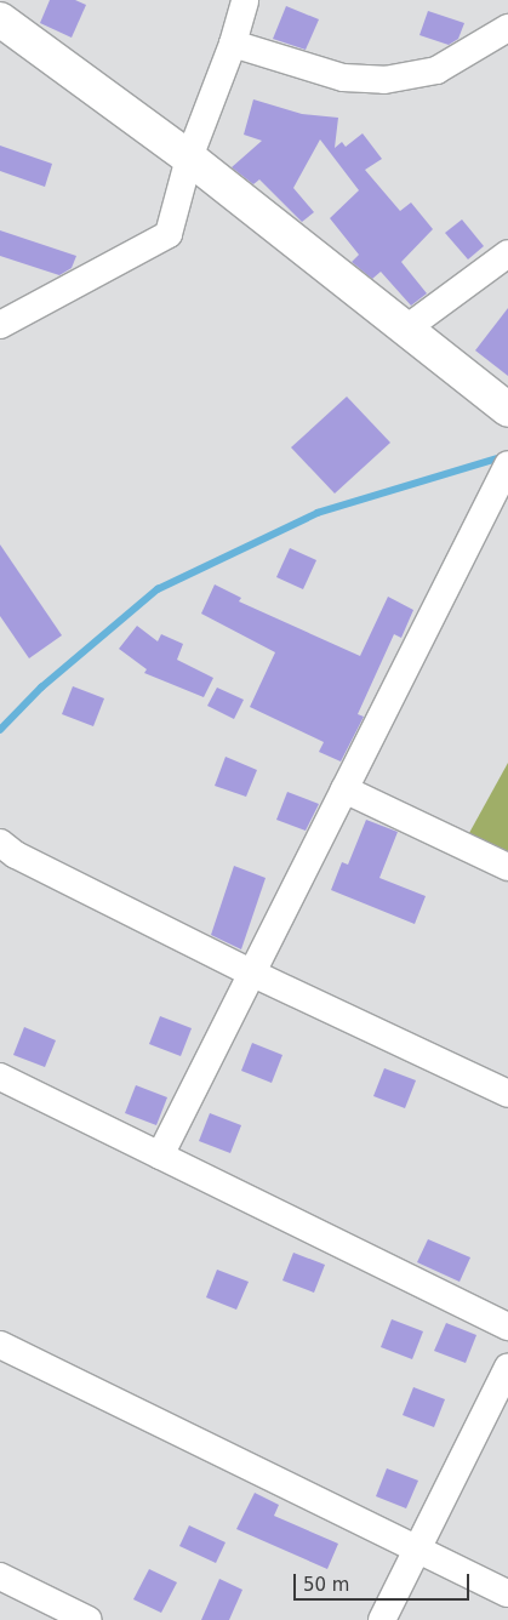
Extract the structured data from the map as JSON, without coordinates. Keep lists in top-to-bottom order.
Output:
{
  "scale_bar": "50 m"
}
